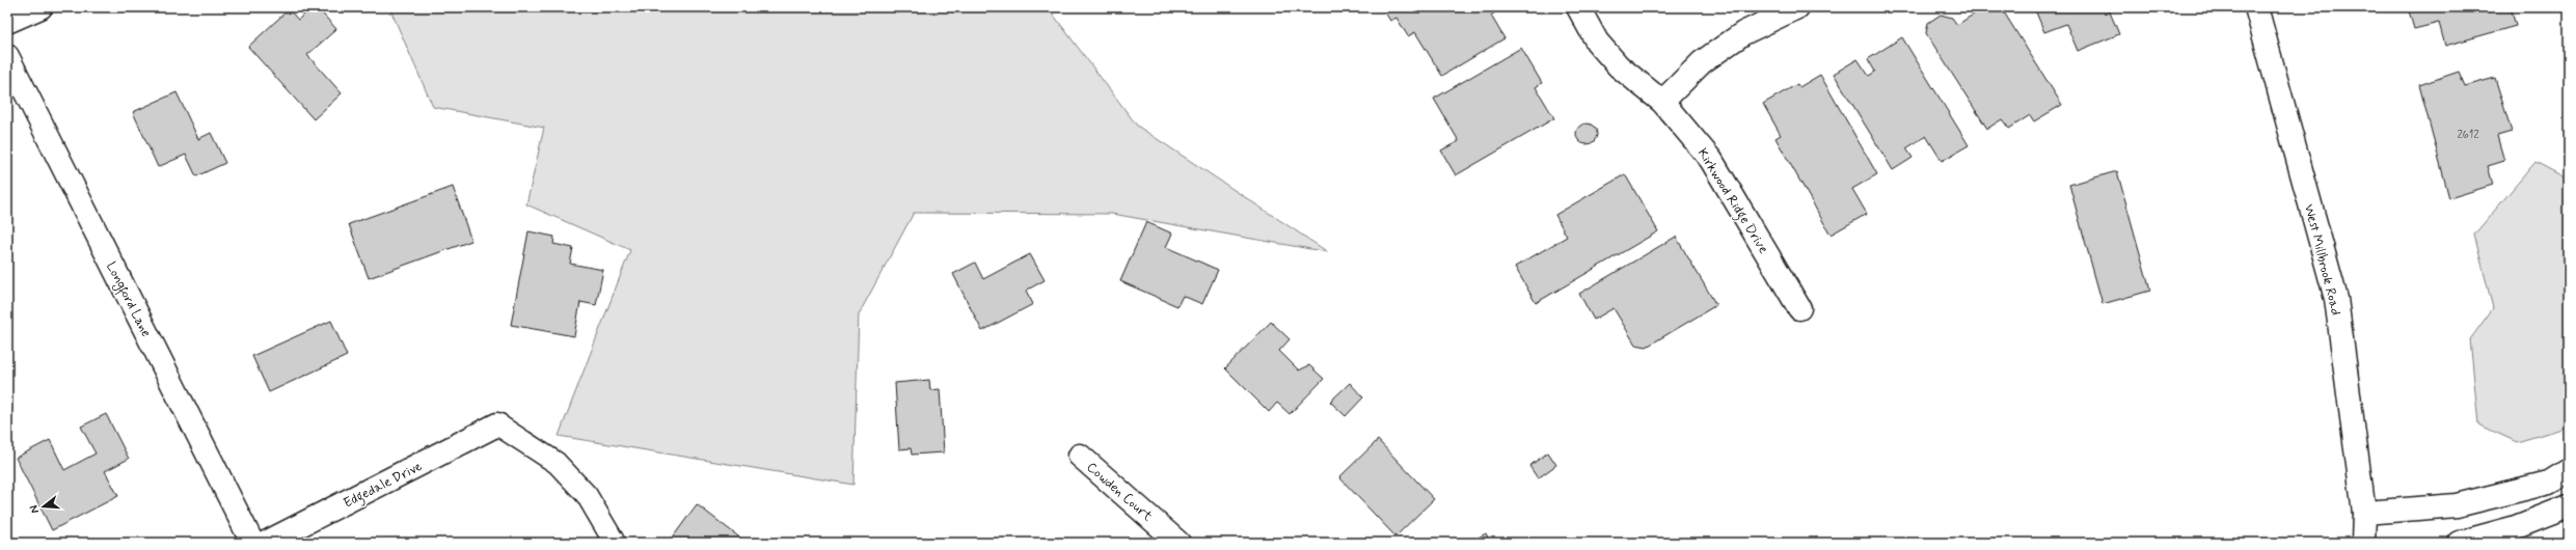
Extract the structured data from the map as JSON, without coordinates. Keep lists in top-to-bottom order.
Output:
{
  "streets": {
    "street": [
      "Kirkwood Ridge Drive",
      "West Millbrook Road",
      "Longford Lane",
      "Edgedale Drive",
      "Cowden Court"
    ]
  },
  "house_numbers": ["2612"],
  "north": "left"
}
